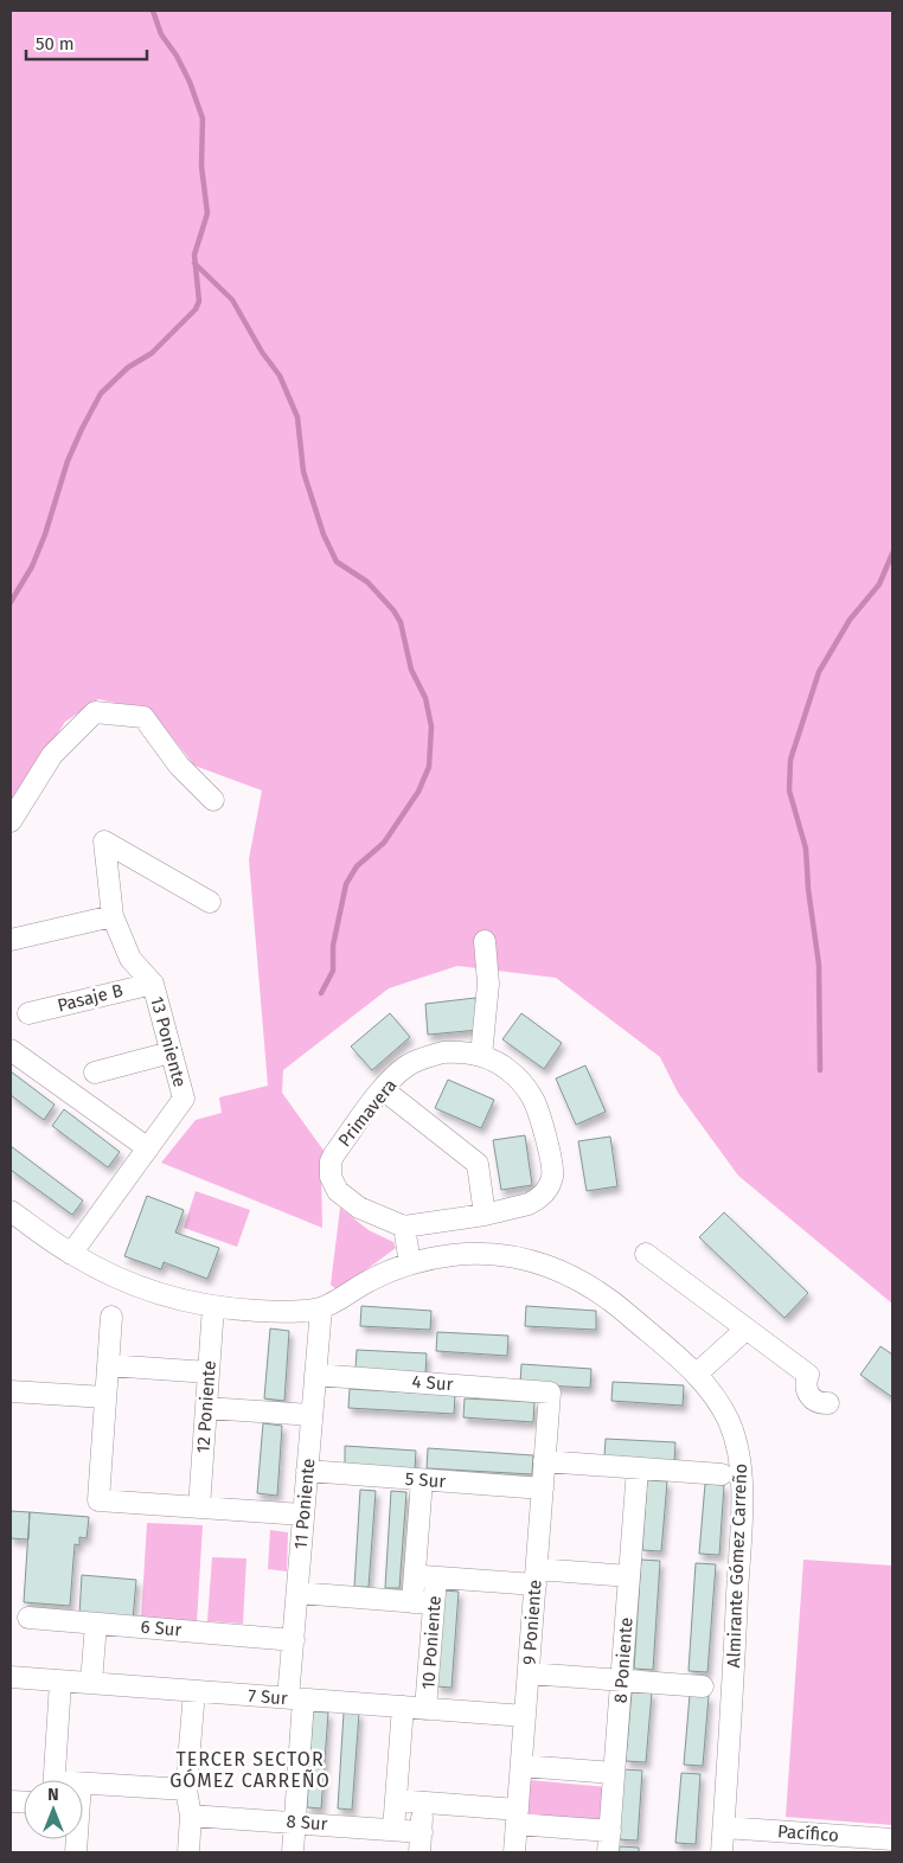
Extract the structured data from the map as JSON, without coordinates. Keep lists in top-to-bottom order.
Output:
{
  "streets": {
    "street": [
      "Pasaje B",
      "13 Poniente",
      "Primavera",
      "4 Sur",
      "12 Poniente",
      "5 Sur",
      "11 Poniente",
      "Almirante Gómez Carreño",
      "9 Poniente",
      "6 Sur",
      "10 Poniente",
      "8 Poniente",
      "7 Sur",
      "8 Sur",
      "Pacífico"
    ]
  },
  "crossings": [
    ["Pasaje B", "13 Poniente"],
    ["13 Poniente", "Almirante Gómez Carreño"],
    ["4 Sur", "11 Poniente"],
    ["4 Sur", "9 Poniente"],
    ["12 Poniente", "Almirante Gómez Carreño"],
    ["5 Sur", "11 Poniente"],
    ["5 Sur", "9 Poniente"],
    ["5 Sur", "10 Poniente"],
    ["11 Poniente", "Almirante Gómez Carreño"],
    ["11 Poniente", "6 Sur"],
    ["11 Poniente", "7 Sur"],
    ["11 Poniente", "8 Sur"],
    ["Almirante Gómez Carreño", "Pacífico"],
    ["9 Poniente", "7 Sur"],
    ["10 Poniente", "7 Sur"],
    ["10 Poniente", "8 Sur"]
  ],
  "districts": ["TERCER SECTOR GÓMEZ CARREÑO"],
  "scale_bar": "50 m",
  "north": "top"
}
